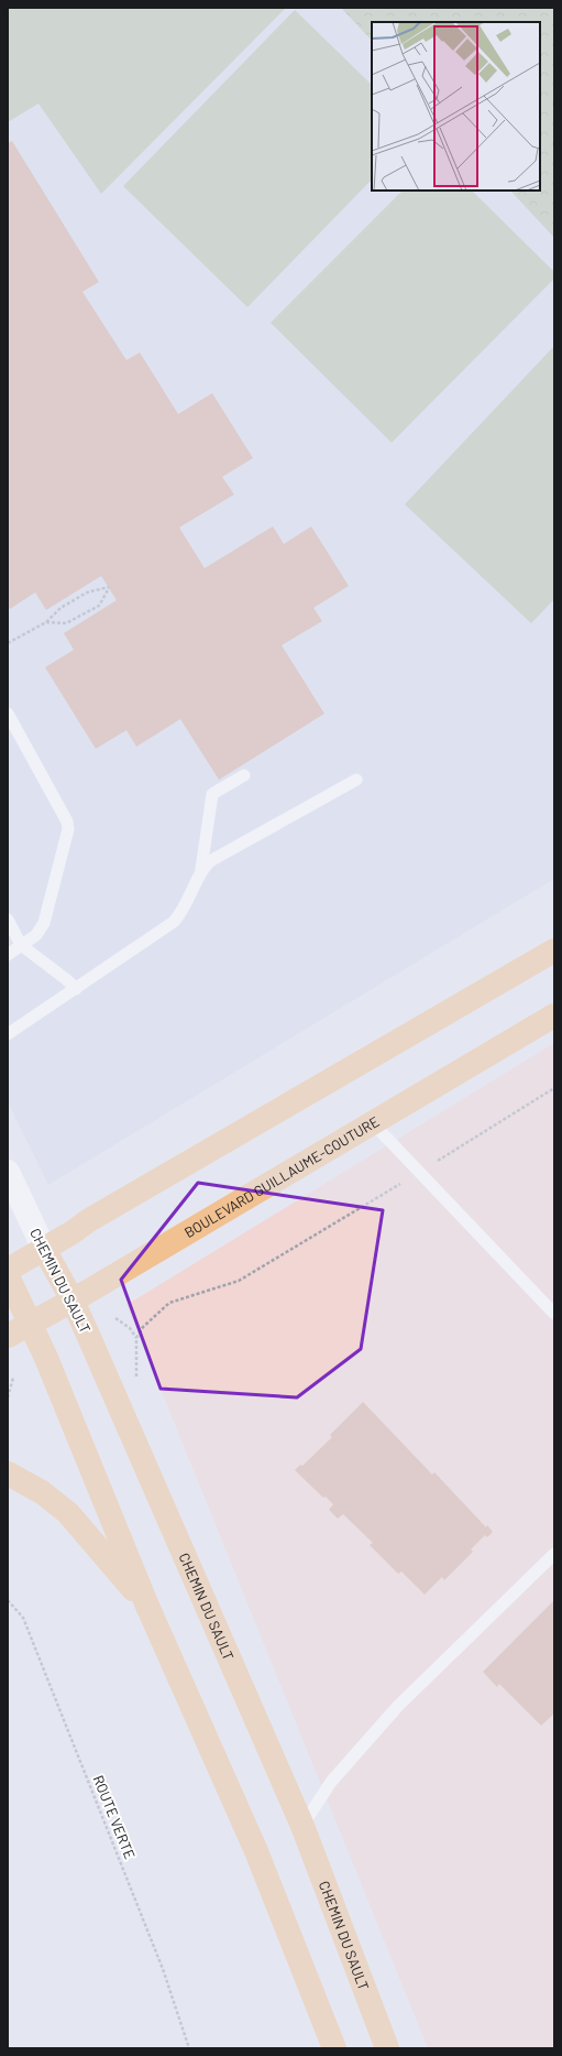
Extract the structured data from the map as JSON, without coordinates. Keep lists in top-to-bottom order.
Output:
{
  "streets": {
    "main road": ["BOULEVARD GUILLAUME-COUTURE", "CHEMIN DU SAULT"],
    "path": ["ROUTE VERTE"]
  },
  "crossings": [
    ["BOULEVARD GUILLAUME-COUTURE", "CHEMIN DU SAULT"]
  ]
}
